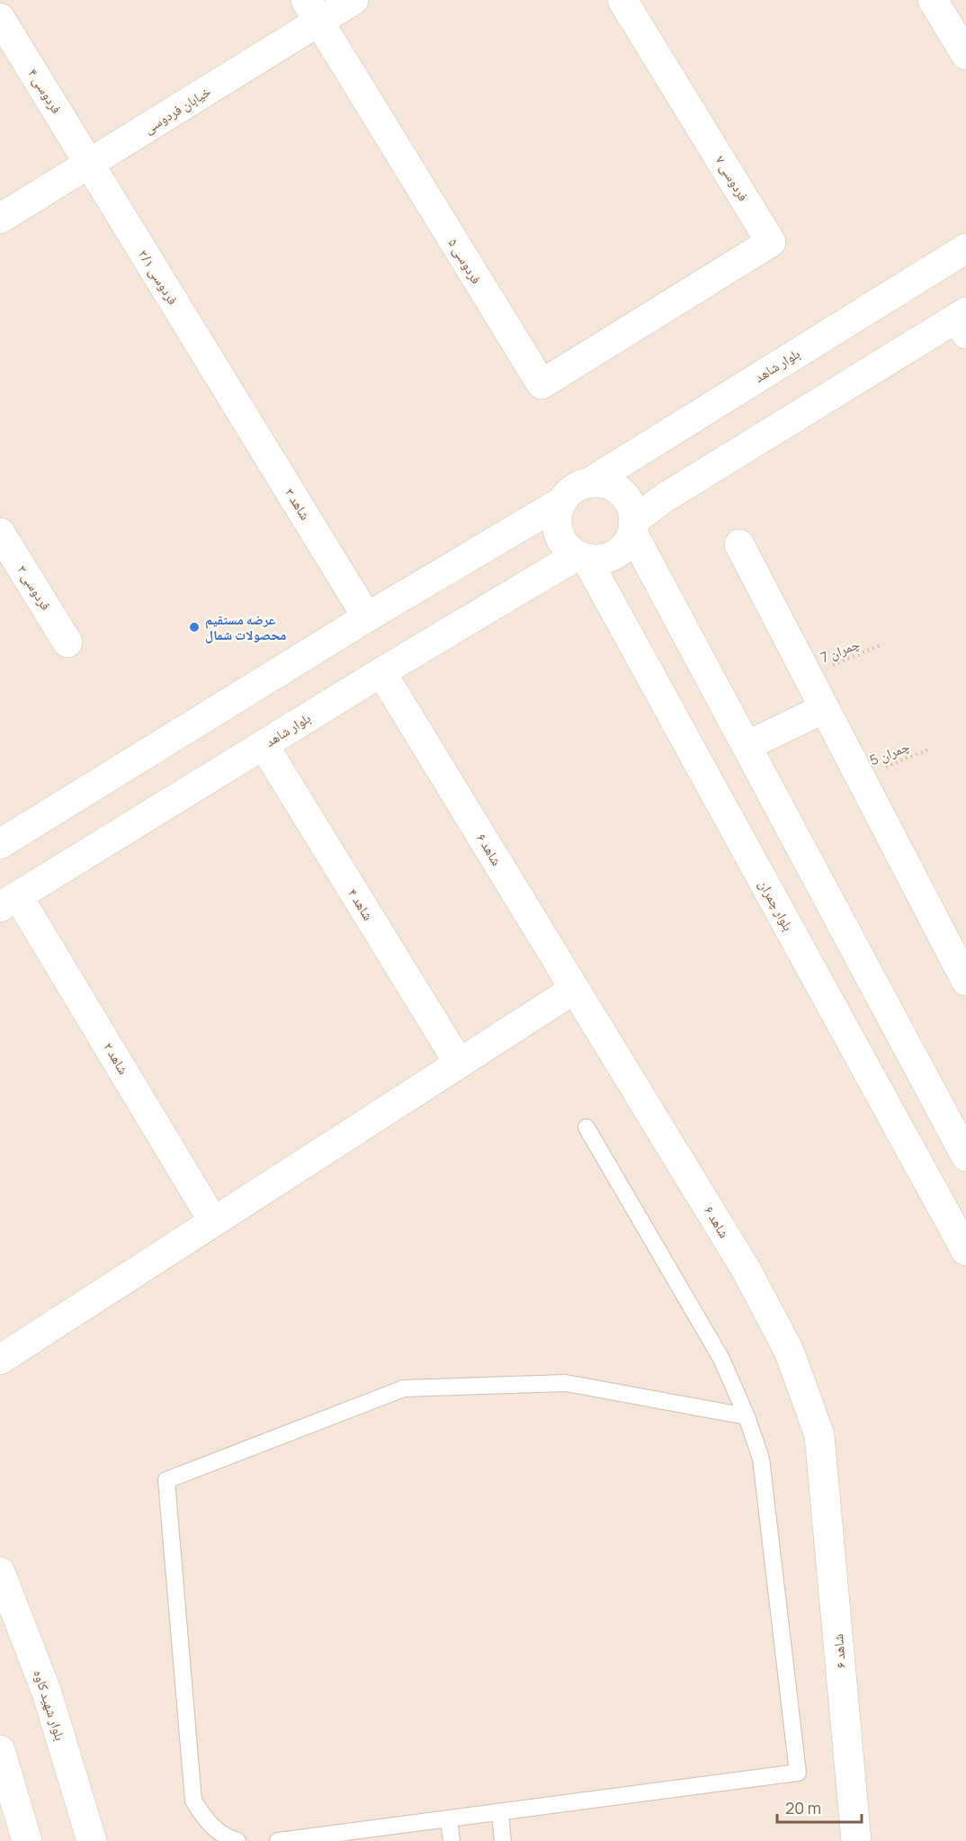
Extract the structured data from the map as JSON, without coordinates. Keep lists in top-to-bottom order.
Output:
{
  "streets": {
    "street": [
      "فردوسی ۴",
      "خیابان فردوسی",
      "فردوسی ۷",
      "فردوسی ۵",
      "فردوسی ۳/۱",
      "بلوار شاهد",
      "شاهد ۳",
      "فردوسی ۳",
      "شاهد ۶",
      "شاهد ۴",
      "بلوار چمران",
      "شاهد ۲",
      "بلوار شهید کاوه"
    ],
    "path": ["چمران 7", "چمران 5"]
  },
  "crossings": [
    ["فردوسی ۴", "خیابان فردوسی"],
    ["فردوسی ۴", "فردوسی ۳/۱"],
    ["خیابان فردوسی", "فردوسی ۵"],
    ["خیابان فردوسی", "فردوسی ۳/۱"],
    ["فردوسی ۷", "فردوسی ۵"],
    ["فردوسی ۳/۱", "شاهد ۳"],
    ["بلوار شاهد", "شاهد ۶"],
    ["بلوار شاهد", "شاهد ۴"],
    ["بلوار شاهد", "بلوار چمران"],
    ["بلوار شاهد", "شاهد ۲"]
  ],
  "places": ["عرضه مستقیم محصولات شمال"],
  "scale_bar": "20 m"
}
